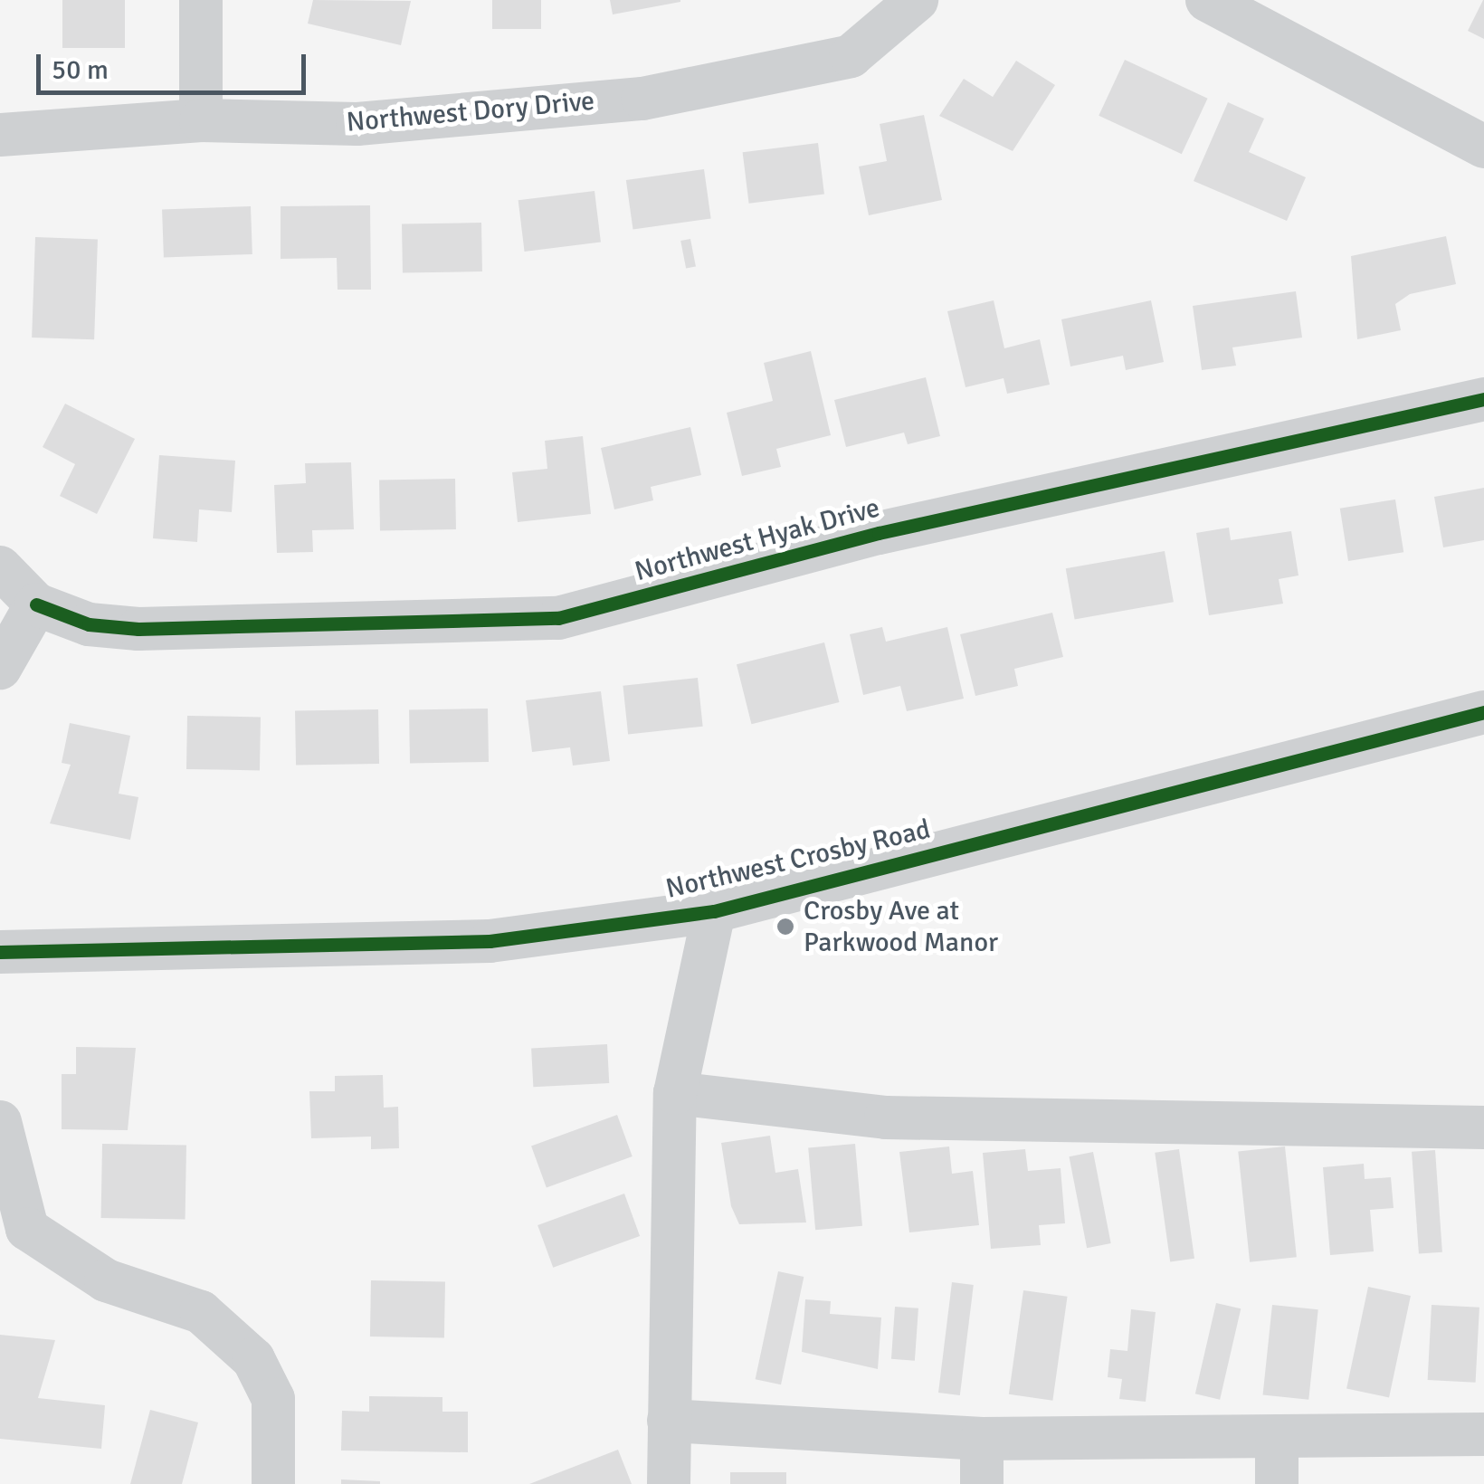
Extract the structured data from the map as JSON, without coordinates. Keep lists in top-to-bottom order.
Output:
{
  "streets": {
    "street": ["Northwest Dory Drive", "Northwest Hyak Drive", "Northwest Crosby Road"]
  },
  "places": ["Crosby Ave at Parkwood Manor"],
  "scale_bar": "50 m"
}
